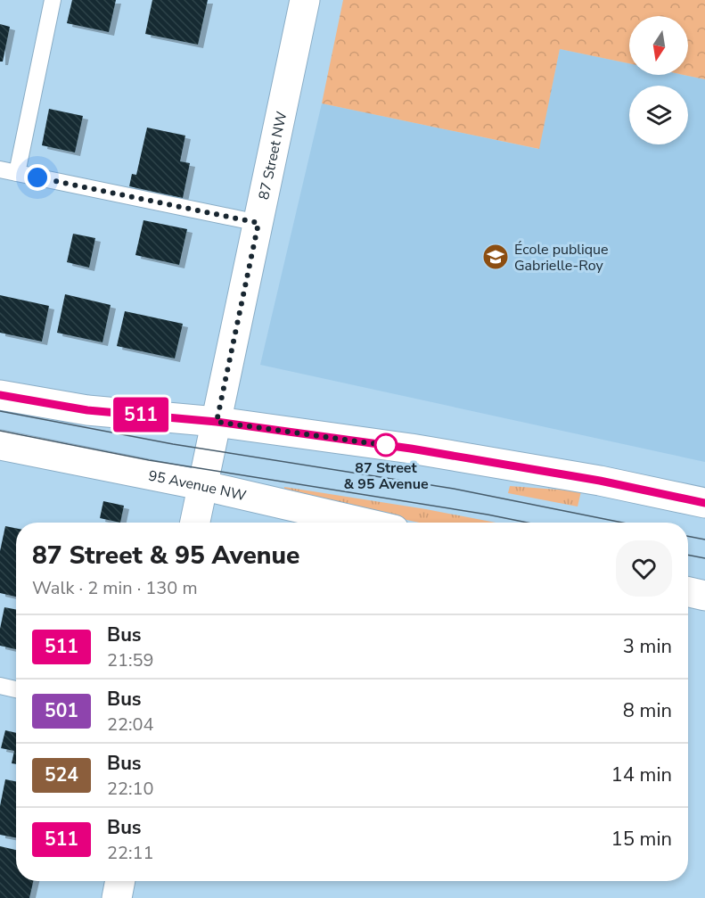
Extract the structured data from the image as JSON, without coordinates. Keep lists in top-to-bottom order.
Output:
{
  "streets": {
    "street": ["87 Street NW", "95 Avenue NW"]
  },
  "crossings": [
    ["87 Street NW", "95 Avenue NW"]
  ],
  "places": {
    "school or university": ["École publique Gabrielle-Roy"],
    "other": ["87 Street & 95 Avenue"]
  },
  "lines": ["bus line 511"],
  "north": "bottom",
  "page": {
    "on_map": "511",
    "heading": ["87 Street & 95 Avenue", "Walk · 2 min · 130 m"],
    "list": [
      {
        "mark": "511",
        "name": "Bus",
        "note": "21:59",
        "value": "3 min"
      },
      {
        "mark": "501",
        "name": "Bus",
        "note": "22:04",
        "value": "8 min"
      },
      {
        "mark": "524",
        "name": "Bus",
        "note": "22:10",
        "value": "14 min"
      },
      {
        "mark": "511",
        "name": "Bus",
        "note": "22:11",
        "value": "15 min"
      }
    ]
  }
}
